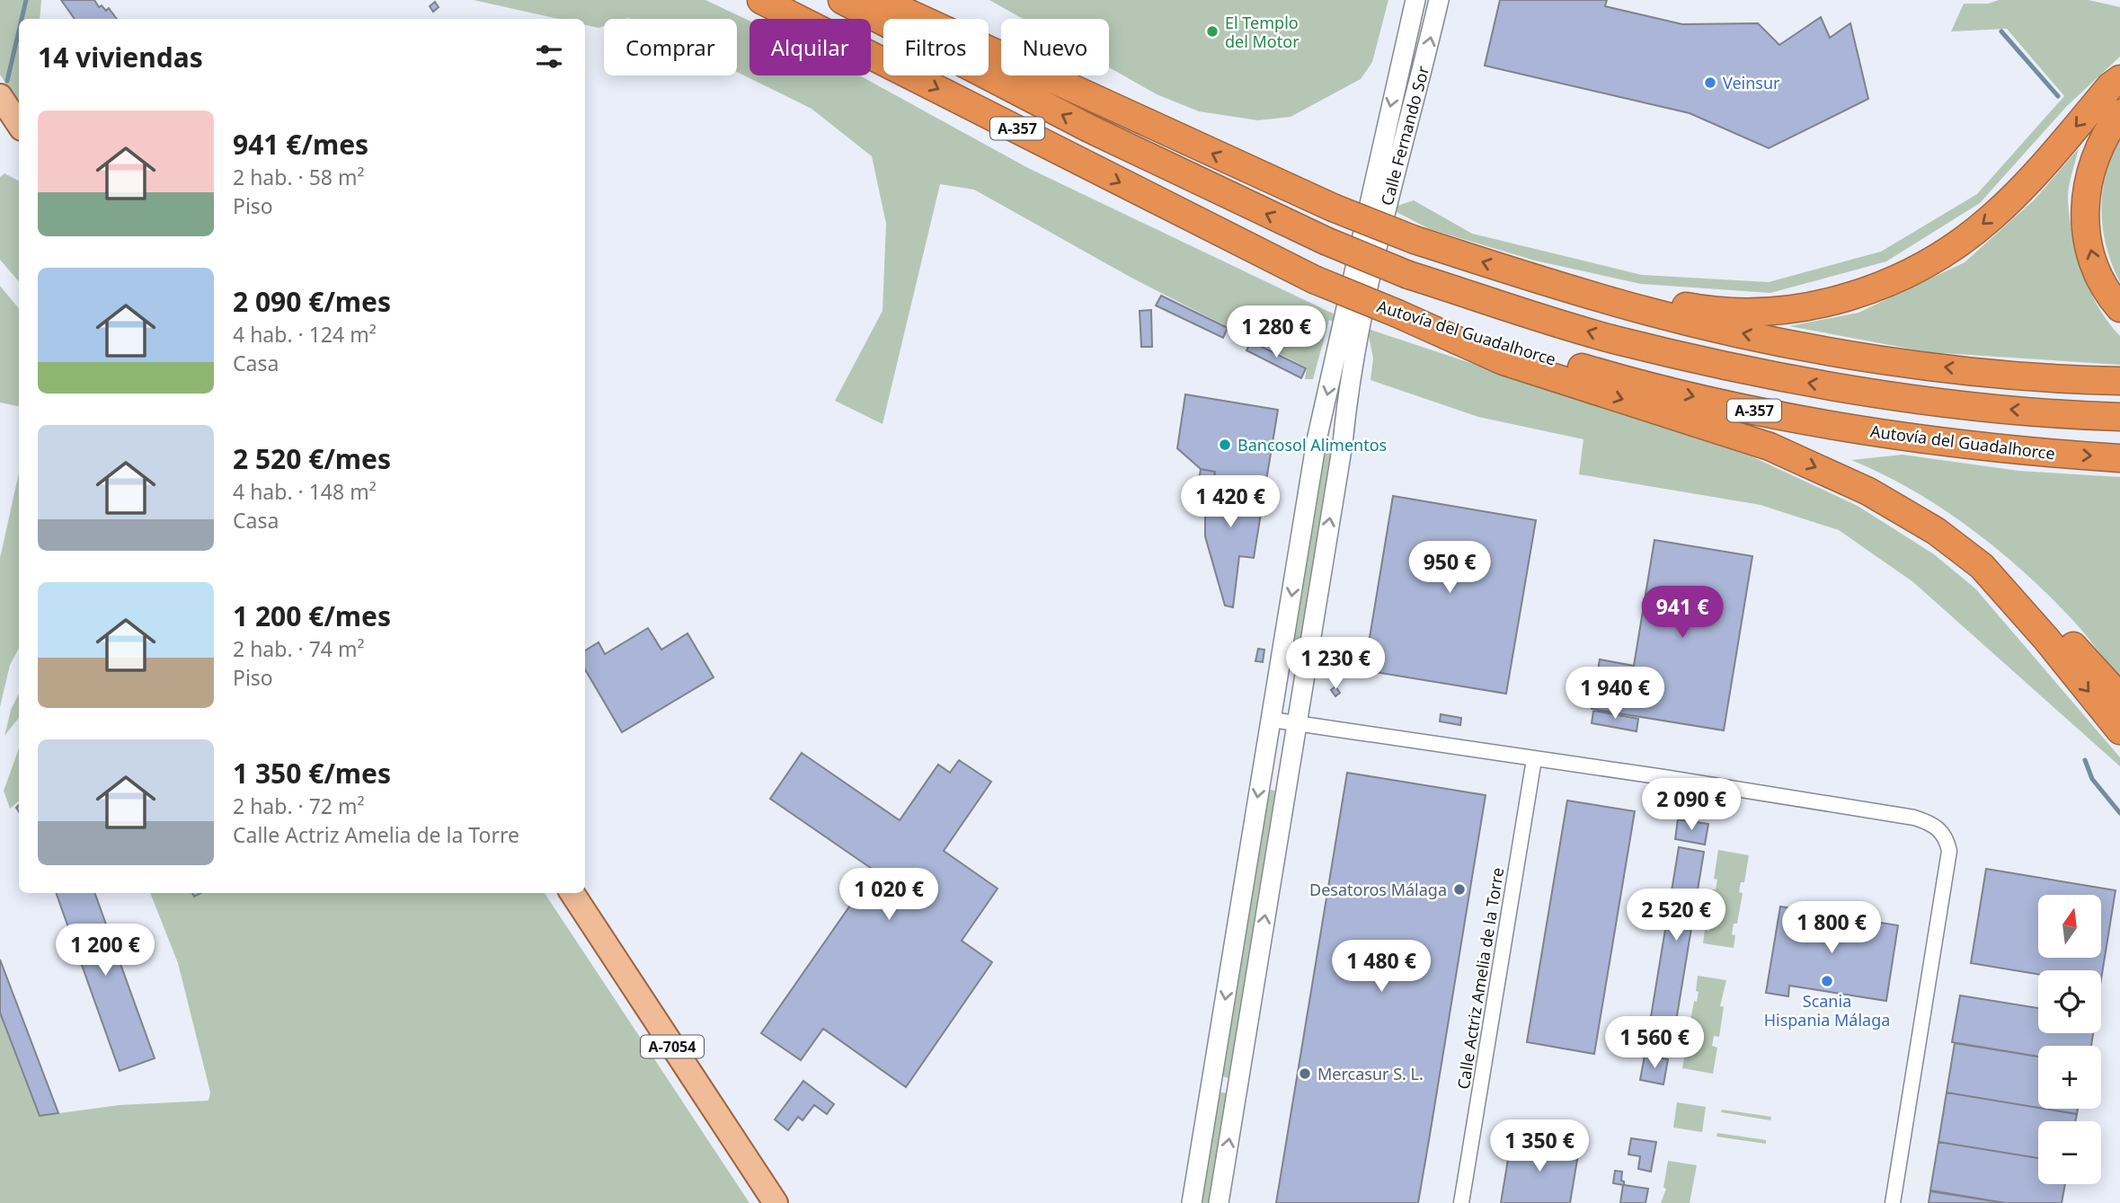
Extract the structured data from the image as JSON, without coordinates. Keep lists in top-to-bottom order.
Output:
{
  "streets": {
    "highway": ["A-357", "Autovía del Guadalhorce"],
    "main road": ["A-7054"],
    "street": ["Calle Fernando Sor", "Calle Actriz Amelia de la Torre"]
  },
  "places": [
    "El Templo del Motor",
    "Veinsur",
    "Bancosol Alimentos",
    "Desatoros Málaga",
    "Scania Hispania Málaga",
    "Mercasur S. L."
  ],
  "north": "top",
  "page": {
    "chip": [
      "Comprar",
      "Alquilar",
      "Filtros",
      "Nuevo"
    ],
    "heading": "14 viviendas",
    "list": [
      {
        "name": "941 €/mes",
        "note": "2 hab. · 58 m² · Piso"
      },
      {
        "name": "2 090 €/mes",
        "note": "4 hab. · 124 m² · Casa"
      },
      {
        "name": "2 520 €/mes",
        "note": "4 hab. · 148 m² · Casa"
      },
      {
        "name": "1 200 €/mes",
        "note": "2 hab. · 74 m² · Piso"
      },
      {
        "name": "1 350 €/mes",
        "note": "2 hab. · 72 m² · Calle Actriz Amelia de la Torre"
      }
    ],
    "price": [
      "1 280 €",
      "1 420 €",
      "950 €",
      "941 €",
      "1 230 €",
      "1 940 €",
      "2 090 €",
      "1 020 €",
      "2 520 €",
      "1 800 €",
      "1 200 €",
      "1 480 €",
      "1 560 €",
      "1 350 €"
    ],
    "map_buttons": ["+", "−"]
  }
}
